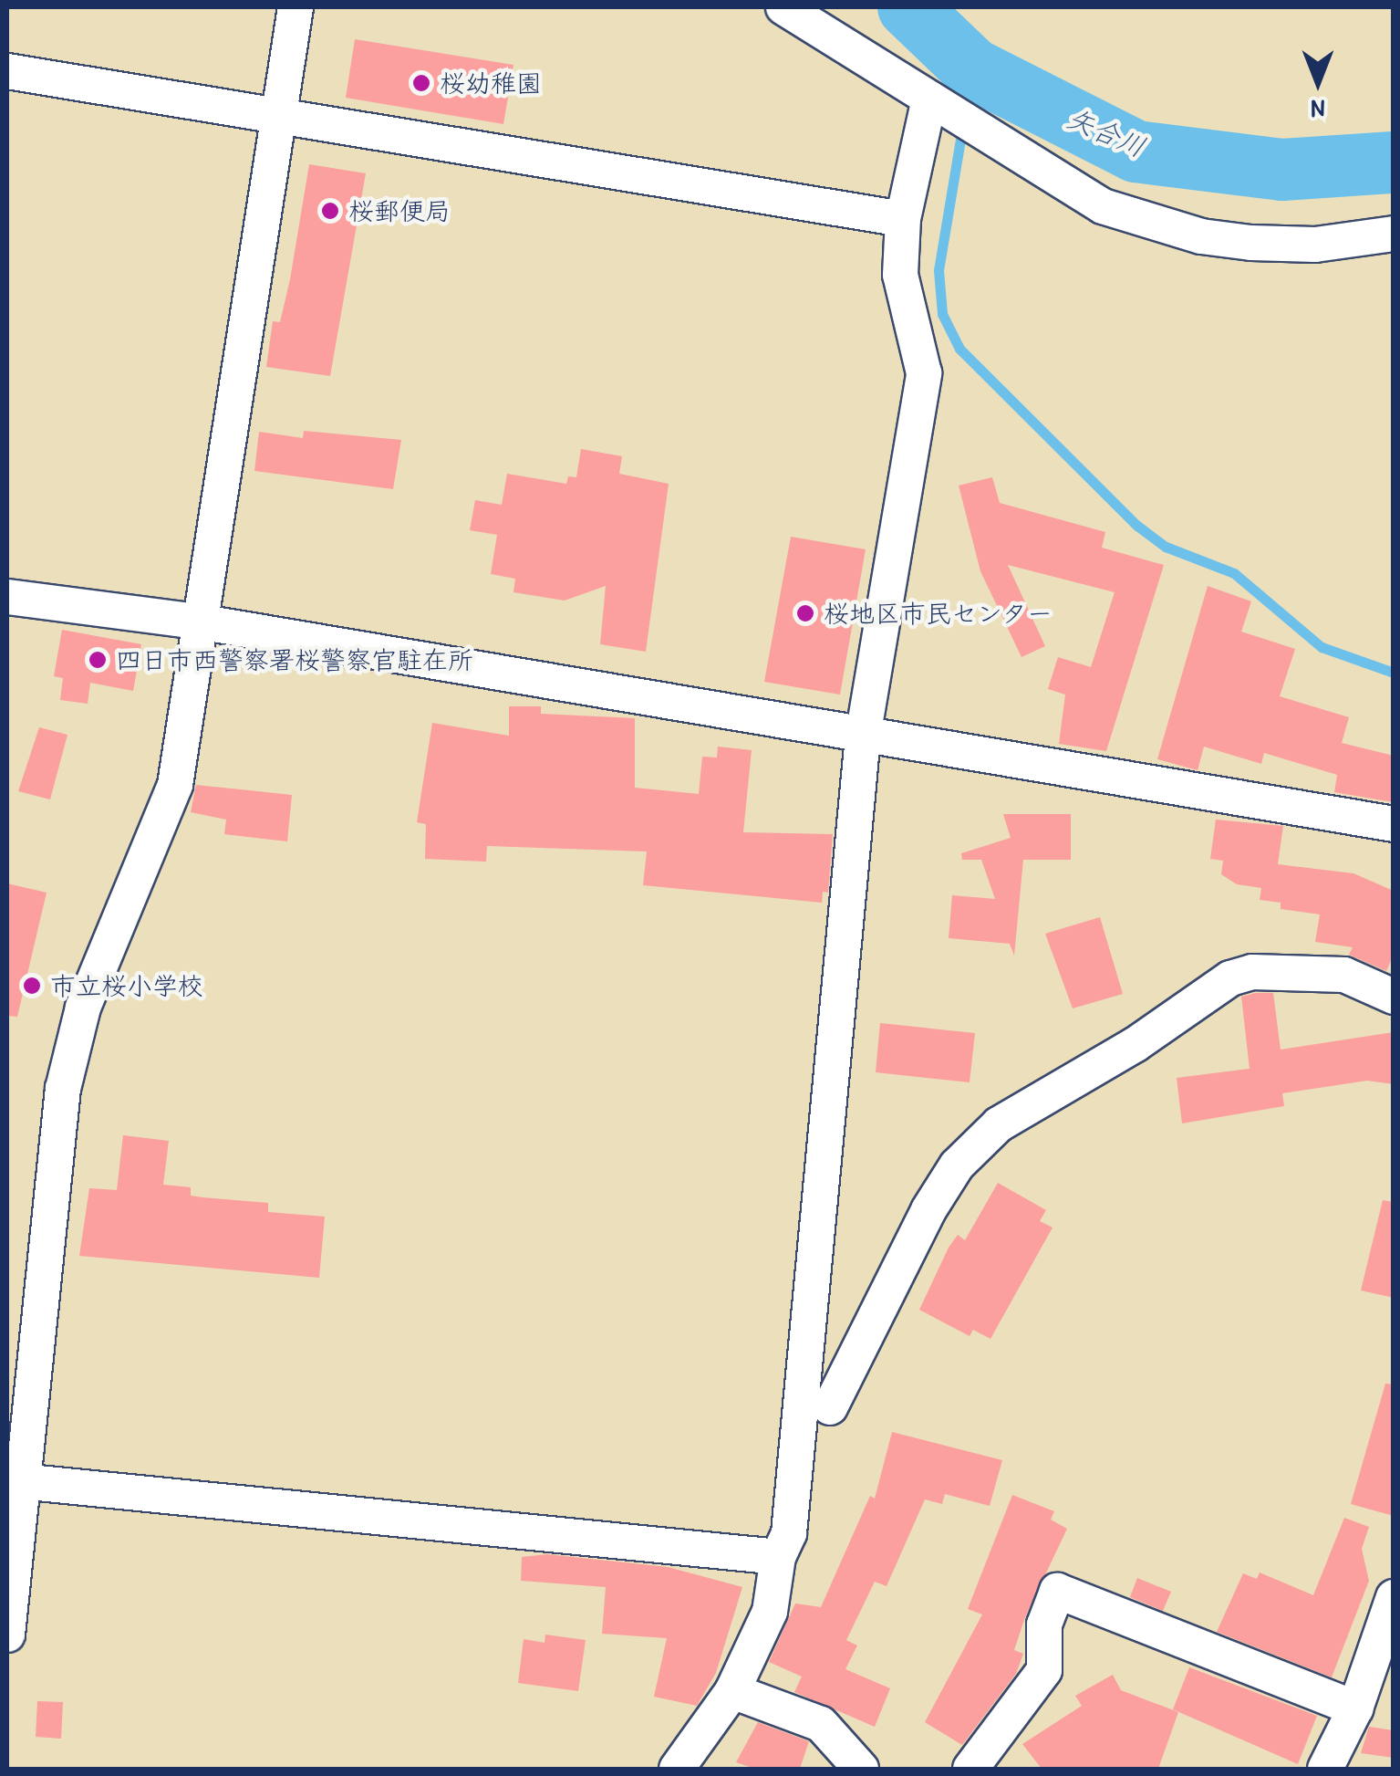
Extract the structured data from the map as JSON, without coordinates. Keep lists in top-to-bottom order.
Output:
{
  "water": ["矢合川"],
  "places": [
    "桜幼稚園",
    "桜郵便局",
    "桜地区市民センター",
    "四日市西警察署桜警察官駐在所",
    "市立桜小学校"
  ],
  "north": "bottom"
}
